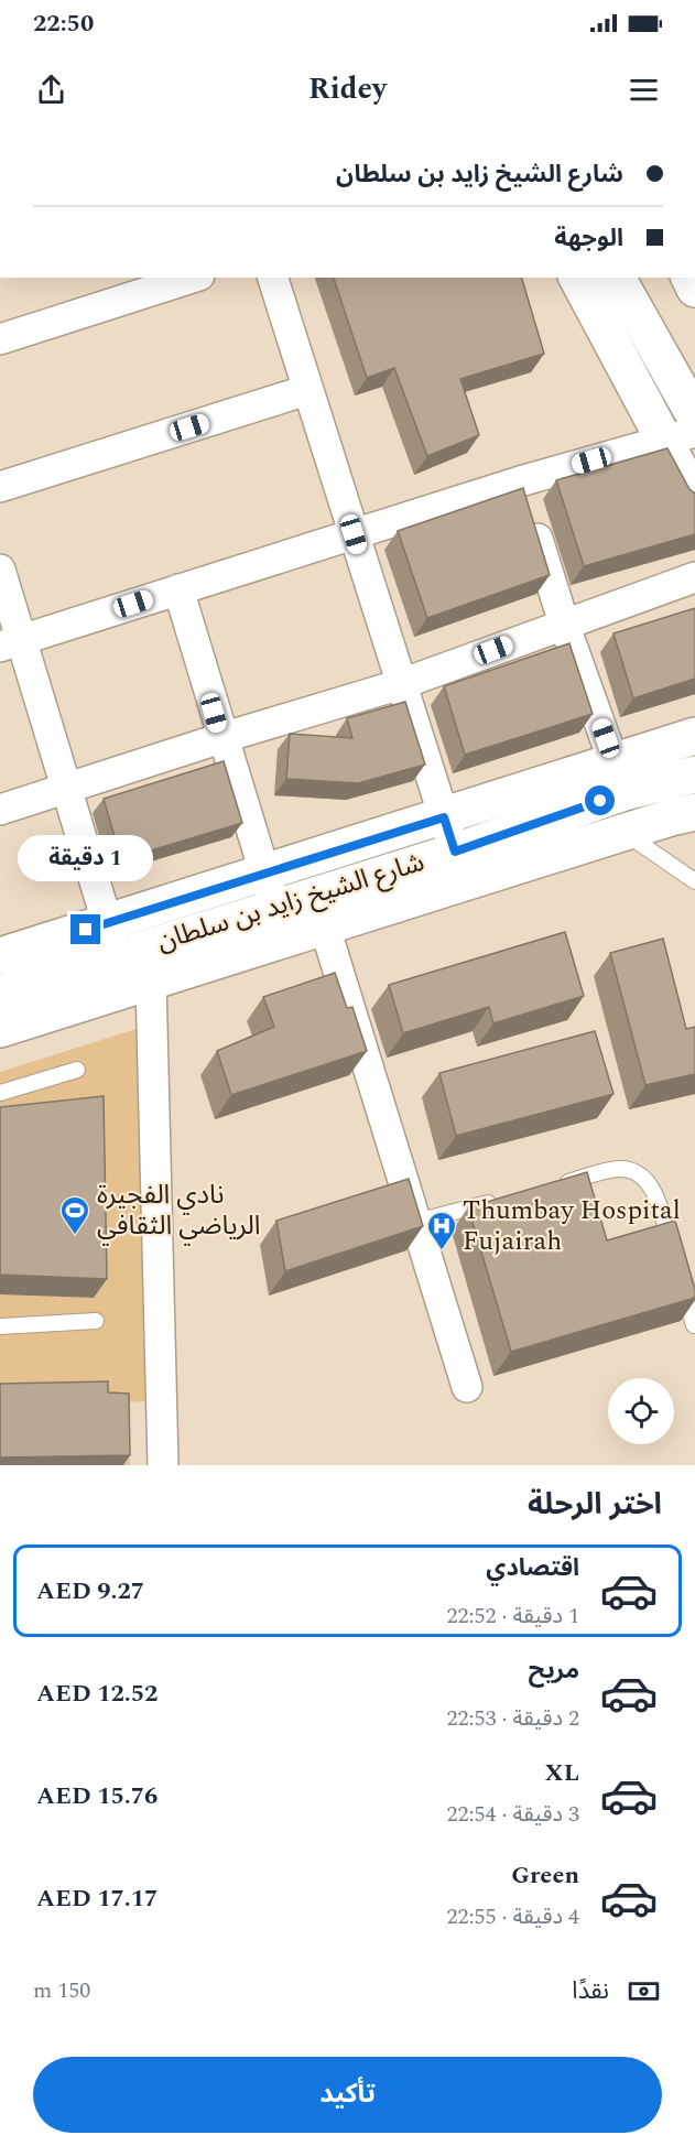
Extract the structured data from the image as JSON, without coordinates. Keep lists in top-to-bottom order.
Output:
{
  "streets": {
    "main road": ["شارع الشيخ زايد بن سلطان"]
  },
  "places": {
    "sports": ["نادي الفجيرة الرياضي الثقافي"],
    "hospital": ["Thumbay Hospital Fujairah"]
  },
  "page": {
    "status": "22:50",
    "header": "Ridey",
    "banner": ["شارع الشيخ زايد بن سلطان", "الوجهة"],
    "bubble": "1 دقيقة",
    "heading": "اختر الرحلة",
    "list": [
      {
        "name": "اقتصادي",
        "note": "1 دقيقة · 22:52",
        "value": "AED 9.27"
      },
      {
        "name": "مريح",
        "note": "2 دقيقة · 22:53",
        "value": "AED 12.52"
      },
      {
        "name": "XL",
        "note": "3 دقيقة · 22:54",
        "value": "AED 15.76"
      },
      {
        "name": "Green",
        "note": "4 دقيقة · 22:55",
        "value": "AED 17.17"
      }
    ],
    "pay": ["نقدًا", "150 m"],
    "buttons": "تأكيد"
  }
}
